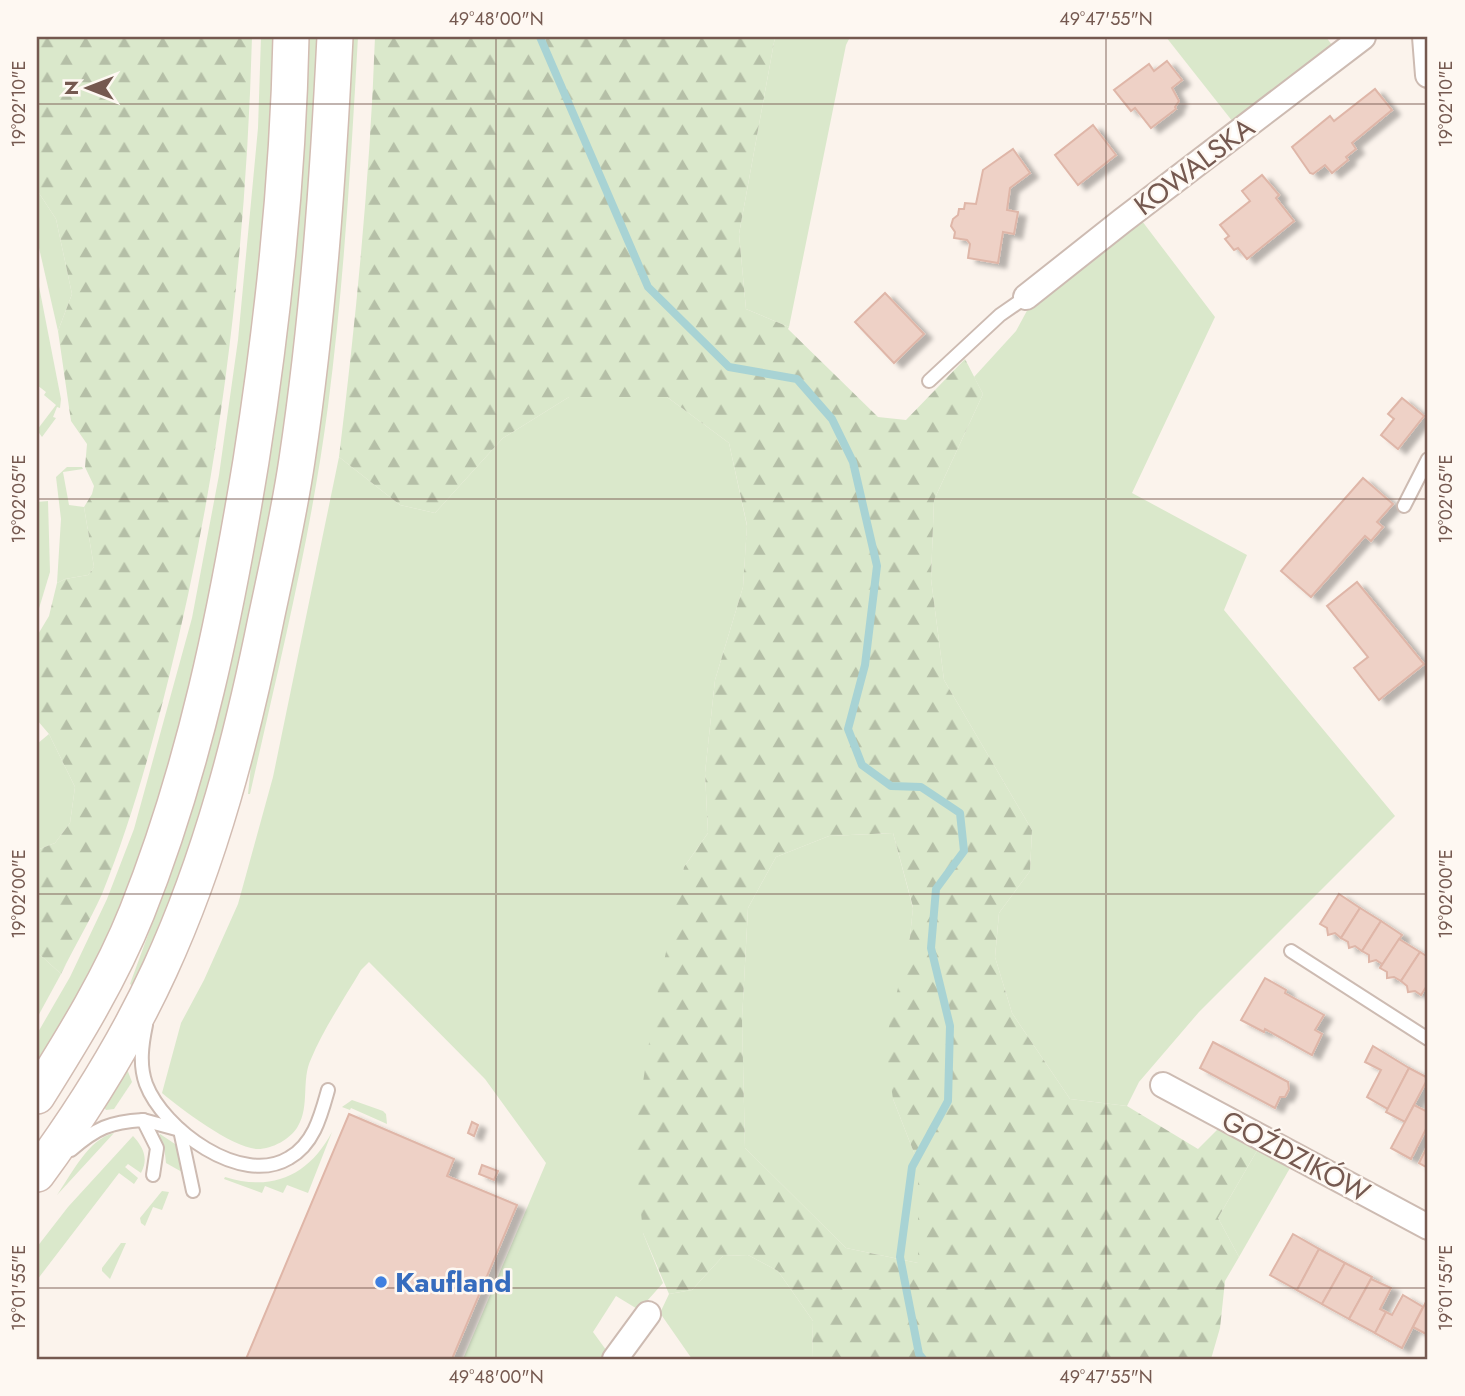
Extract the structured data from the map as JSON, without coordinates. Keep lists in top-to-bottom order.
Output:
{
  "streets": {
    "street": ["KOWALSKA", "GOŹDZIKÓW"]
  },
  "places": ["Kaufland"],
  "north": "left",
  "coordinates": [
    "49°48'00\"N",
    "49°47'55\"N",
    "19°02'10\"E",
    "19°02'05\"E",
    "19°02'00\"E",
    "19°01'55\"E"
  ]
}
